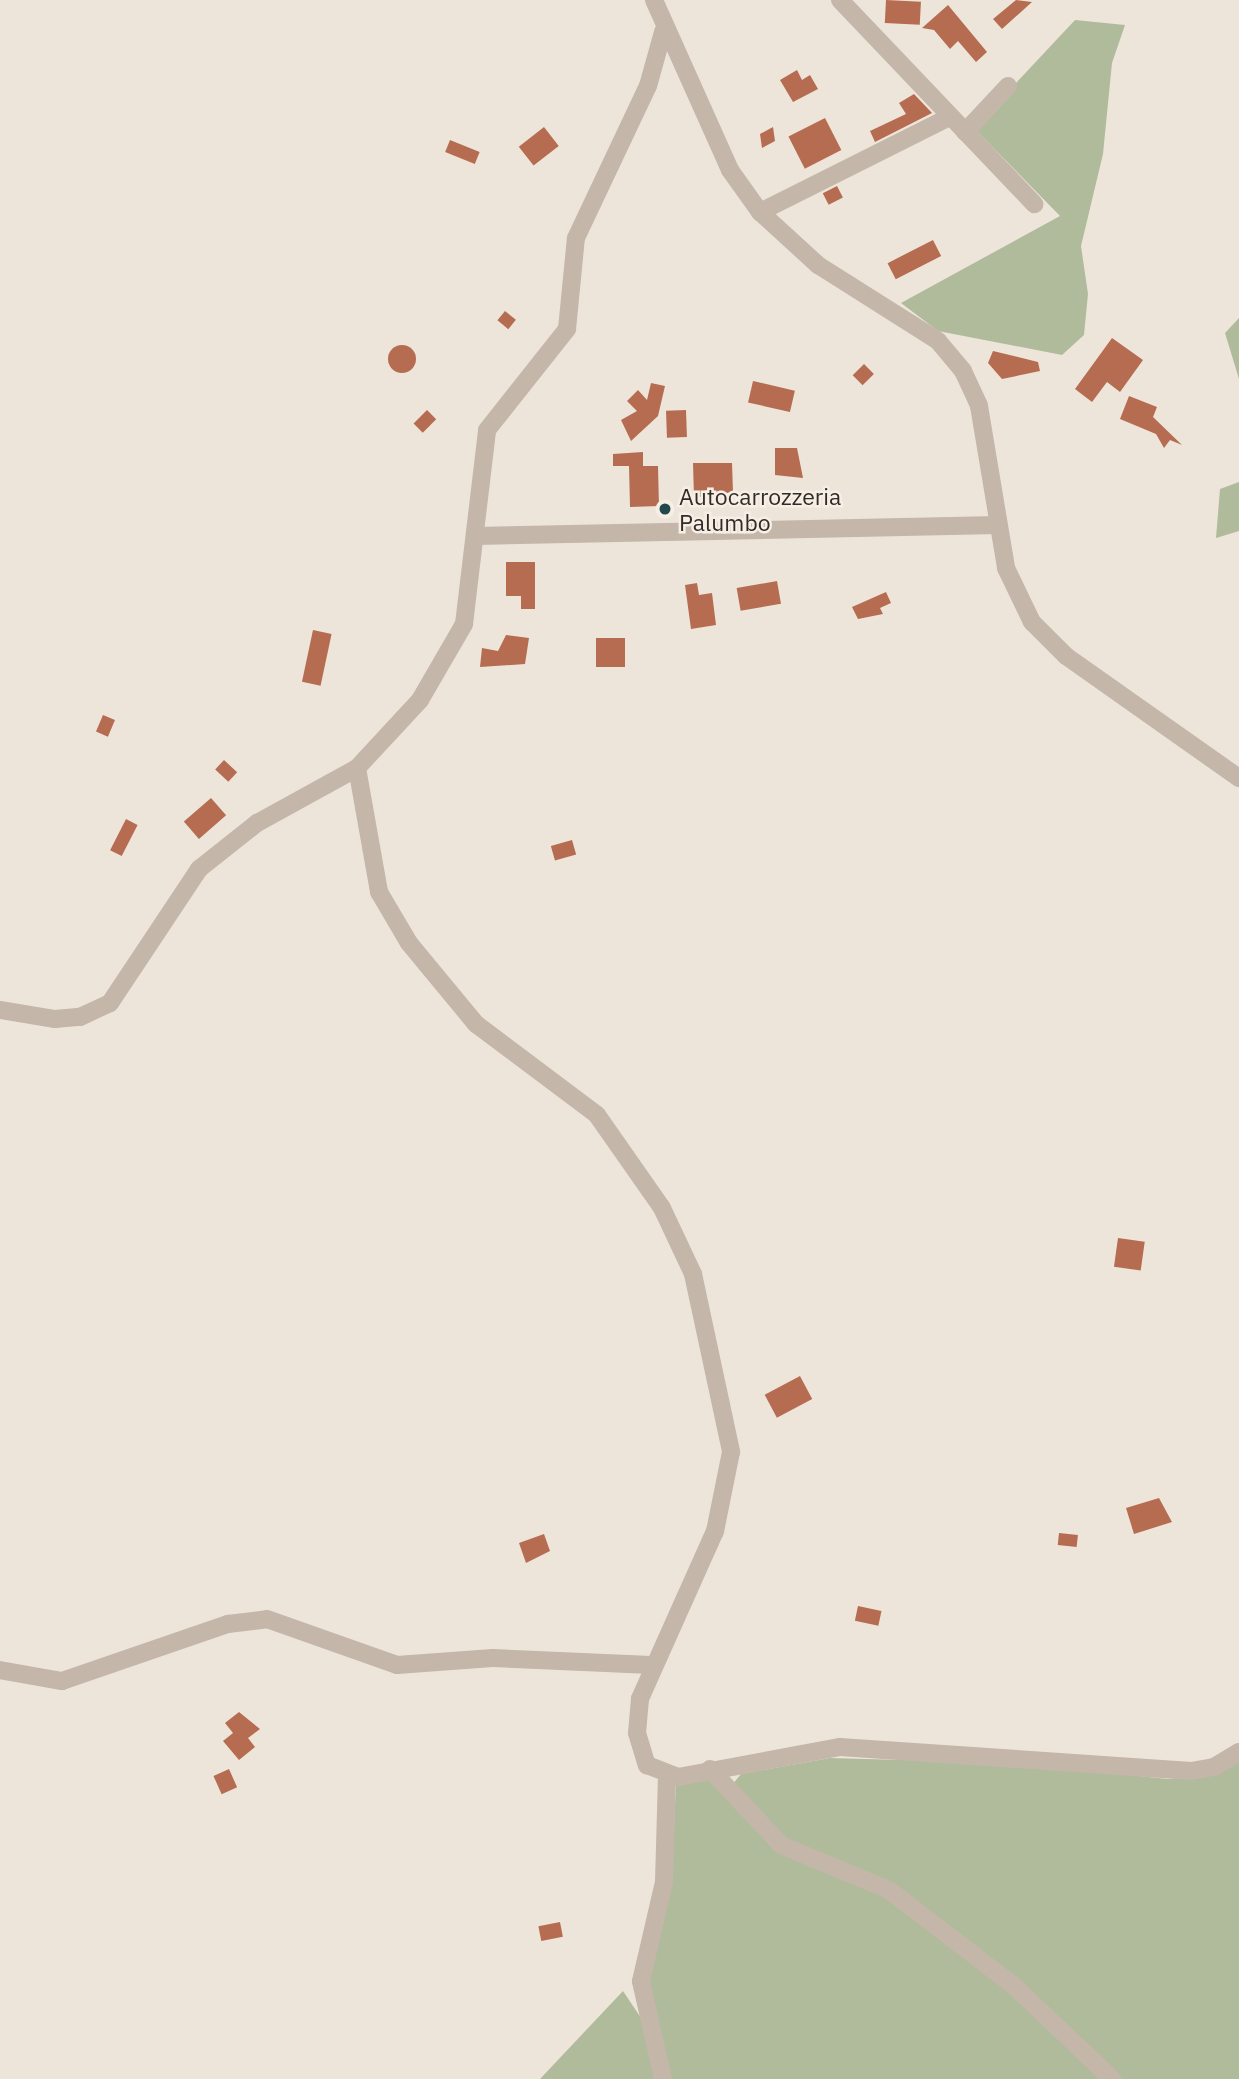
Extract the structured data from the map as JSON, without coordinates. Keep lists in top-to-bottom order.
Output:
{
  "places": ["Autocarrozzeria Palumbo"]
}
